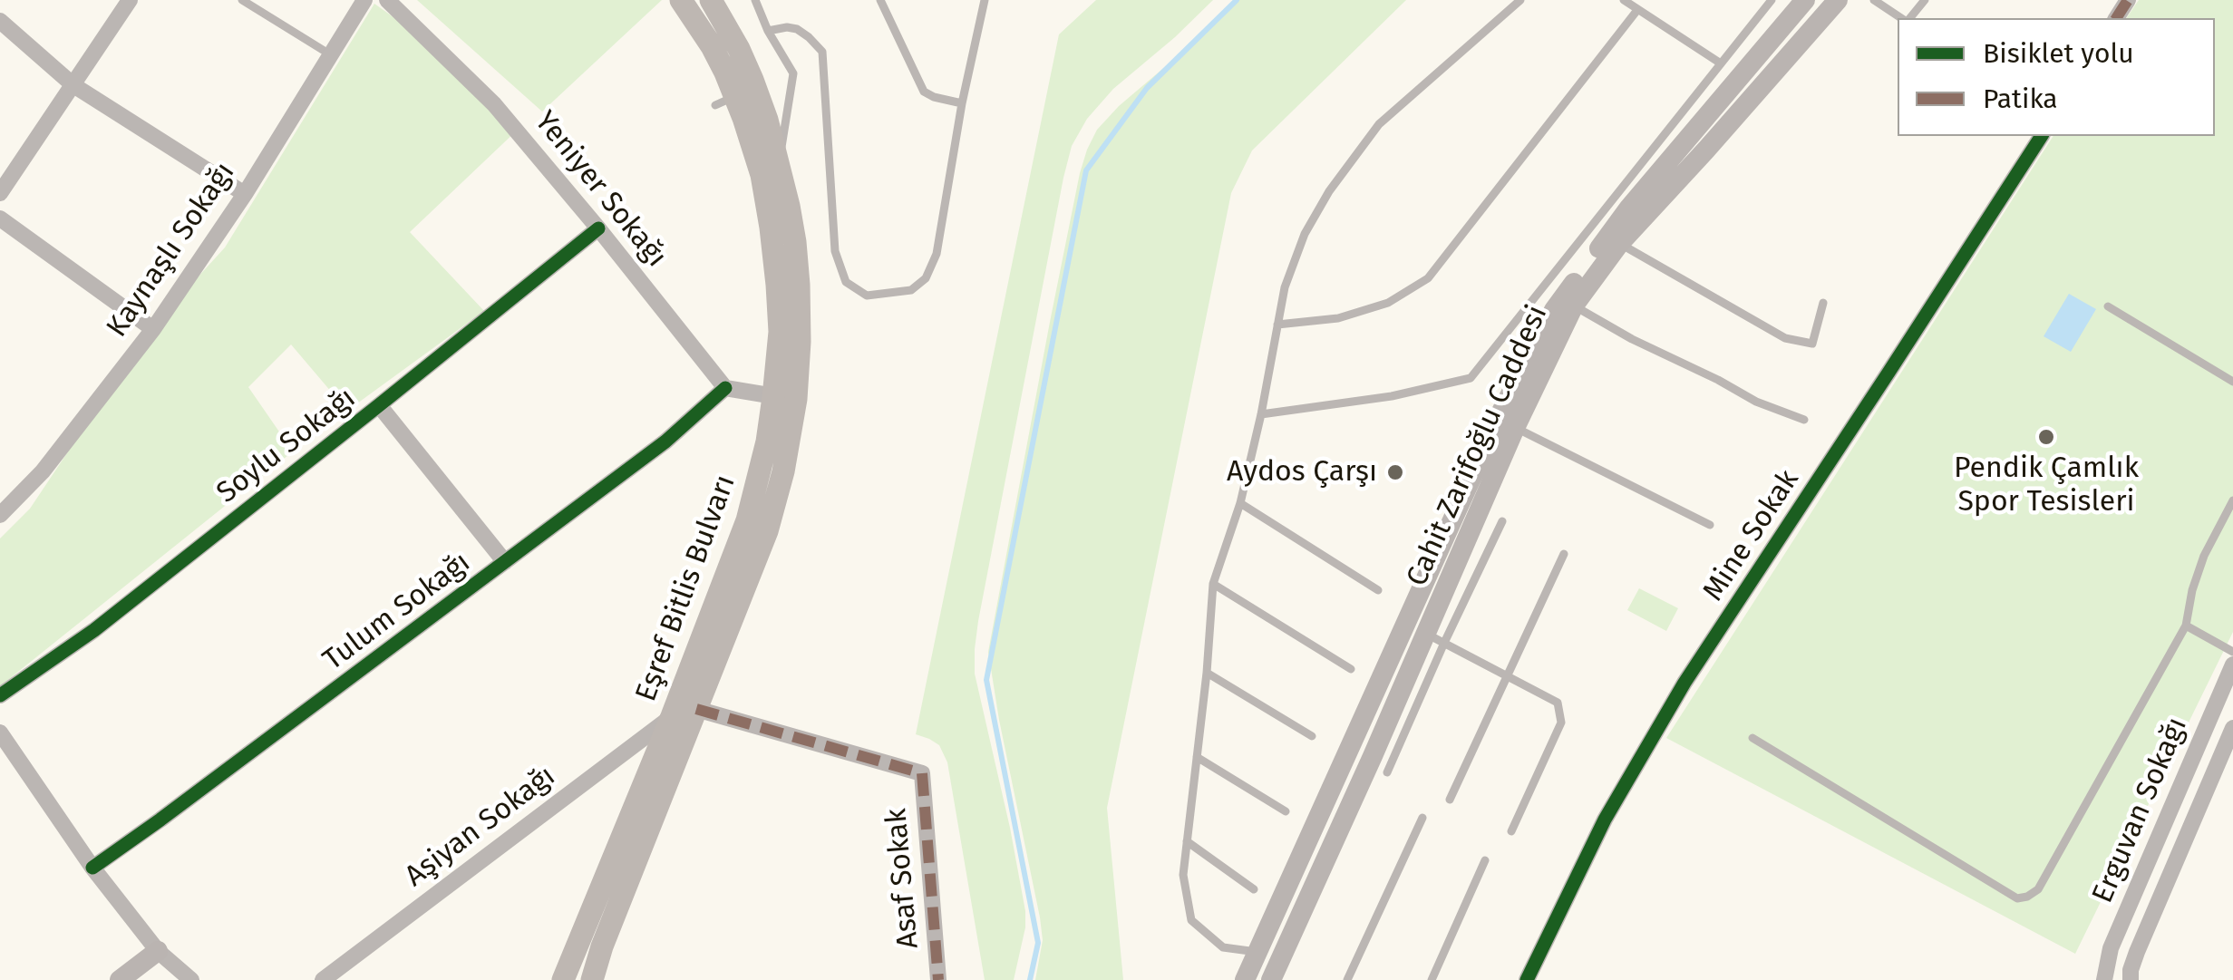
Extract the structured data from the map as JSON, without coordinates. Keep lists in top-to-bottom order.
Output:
{
  "streets": {
    "main road": ["Cahit Zarifoğlu Caddesi", "Eşref Bitlis Bulvarı"],
    "street": [
      "Yeniyer Sokağı",
      "Kaynaşlı Sokağı",
      "Soylu Sokağı",
      "Mine Sokak",
      "Tulum Sokağı",
      "Erguvan Sokağı",
      "Aşiyan Sokağı",
      "Asaf Sokak"
    ]
  },
  "crossings": [
    ["Yeniyer Sokağı", "Soylu Sokağı"],
    ["Yeniyer Sokağı", "Tulum Sokağı"],
    ["Eşref Bitlis Bulvarı", "Aşiyan Sokağı"],
    ["Eşref Bitlis Bulvarı", "Asaf Sokak"]
  ],
  "places": ["Pendik Çamlık Spor Tesisleri", "Aydos Çarşı"],
  "legend": ["Bisiklet yolu", "Patika"]
}
